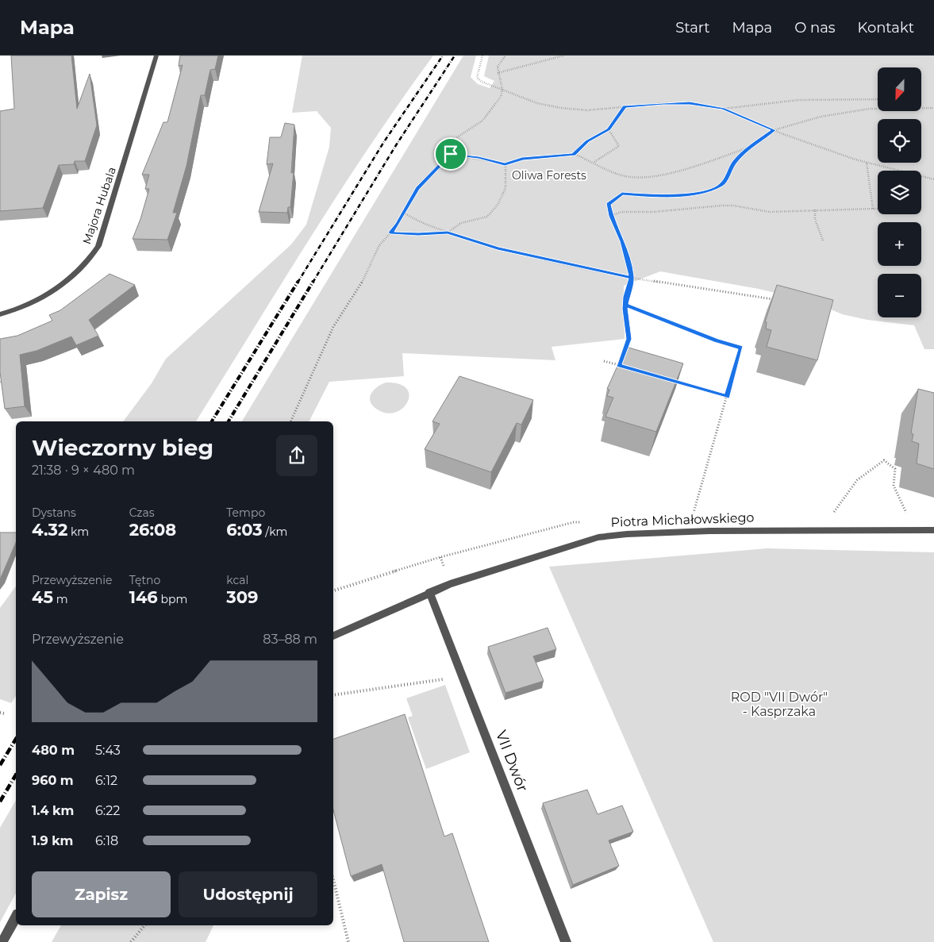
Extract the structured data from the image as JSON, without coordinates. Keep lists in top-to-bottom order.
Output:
{
  "streets": {
    "street": ["Majora Hubala", "Piotra Michałowskiego", "VII Dwór"]
  },
  "crossings": [
    ["Piotra Michałowskiego", "VII Dwór"]
  ],
  "parks": ["Oliwa Forests", "ROD \"VII Dwór\" - Kasprzaka"],
  "north": "bottom",
  "page": {
    "header": "Mapa",
    "nav": [
      "Start",
      "Mapa",
      "O nas",
      "Kontakt"
    ],
    "map_buttons": ["+", "−"],
    "heading": ["Wieczorny bieg", "21:38 · 9 × 480 m"],
    "stats": [
      ["Dystans", "4.32 km"],
      ["Czas", "26:08"],
      ["Tempo", "6:03 /km"],
      ["Przewyższenie", "45 m"],
      ["Tętno", "146 bpm"],
      ["kcal", "309"]
    ],
    "chart": ["Przewyższenie", "83–88 m"],
    "list": [
      {
        "name": "480 m",
        "note": "5:43"
      },
      {
        "name": "960 m",
        "note": "6:12"
      },
      {
        "name": "1.4 km",
        "note": "6:22"
      },
      {
        "name": "1.9 km",
        "note": "6:18"
      }
    ],
    "buttons": ["Zapisz", "Udostępnij"]
  }
}
